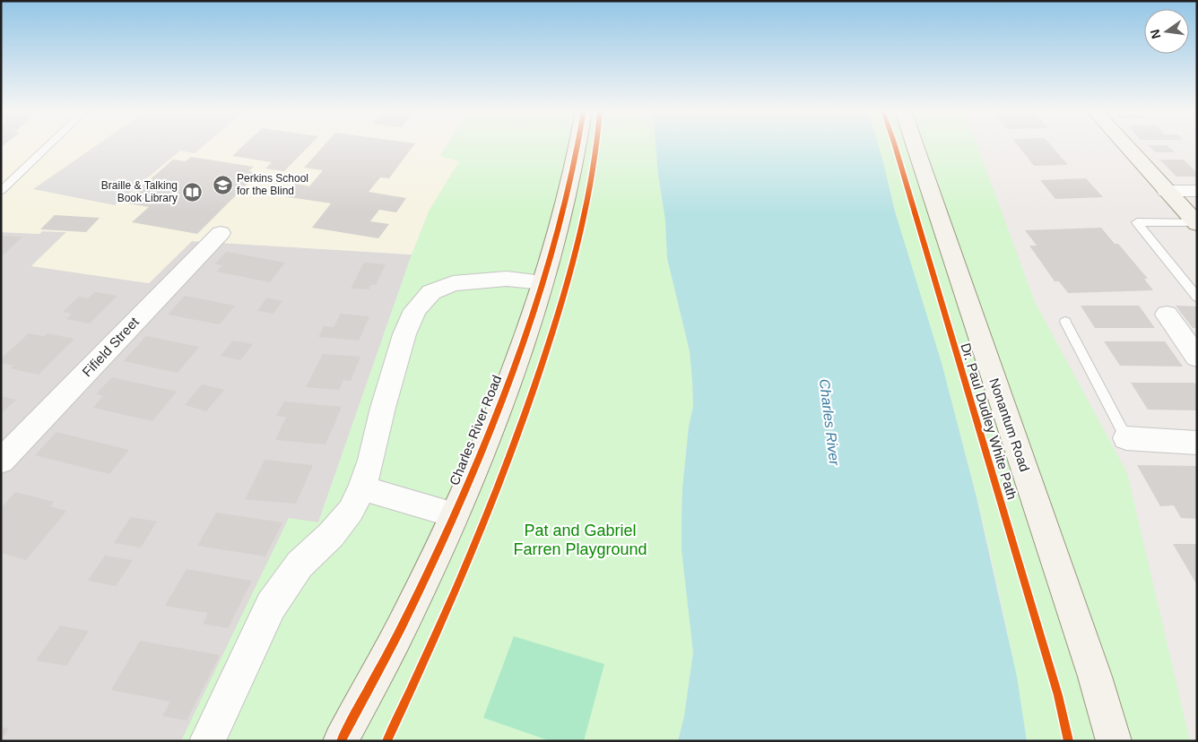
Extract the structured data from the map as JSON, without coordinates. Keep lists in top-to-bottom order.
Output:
{
  "streets": {
    "street": ["Fifield Street", "Nonantum Road", "Charles River Road"],
    "cycle path": ["Dr. Paul Dudley White Path"]
  },
  "water": ["Charles River"],
  "parks": ["Pat and Gabriel Farren Playground"],
  "places": {
    "school or university": ["Perkins School for the Blind"],
    "library": ["Braille & Talking Book Library"]
  },
  "north": "left"
}
